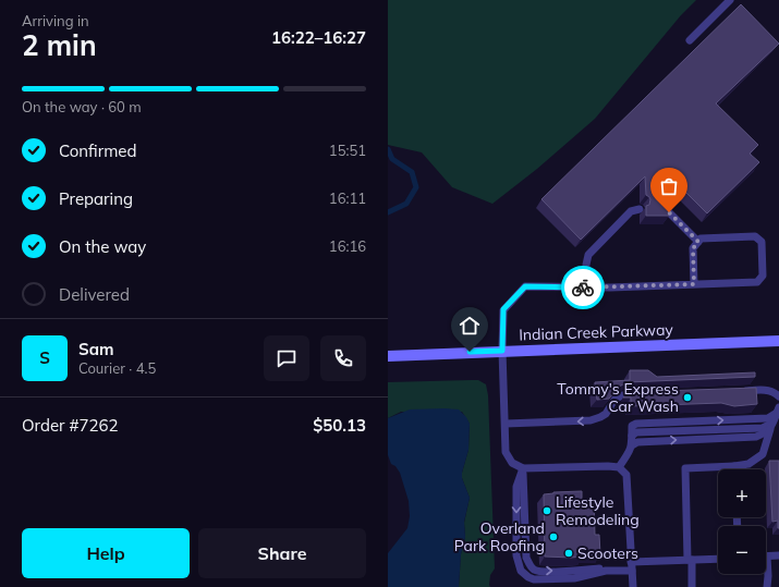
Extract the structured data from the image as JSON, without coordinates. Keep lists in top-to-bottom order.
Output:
{
  "streets": {
    "street": ["Indian Creek Parkway"]
  },
  "places": [
    "Tommy's Express Car Wash",
    "Lifestyle Remodeling",
    "Overland Park Roofing",
    "Scooters"
  ],
  "page": {
    "heading": ["2 min", "Arriving in", "16:22–16:27"],
    "panel": [
      "Sam",
      "Courier · 4.5",
      "Order #7262",
      "$50.13"
    ],
    "bar": "On the way · 60 m",
    "list": [
      ["Confirmed", "15:51"],
      ["Preparing", "16:11"],
      ["On the way", "16:16"],
      "Delivered"
    ],
    "round": "S",
    "map_buttons": ["+", "−"],
    "buttons": ["Help", "Share"]
  }
}
